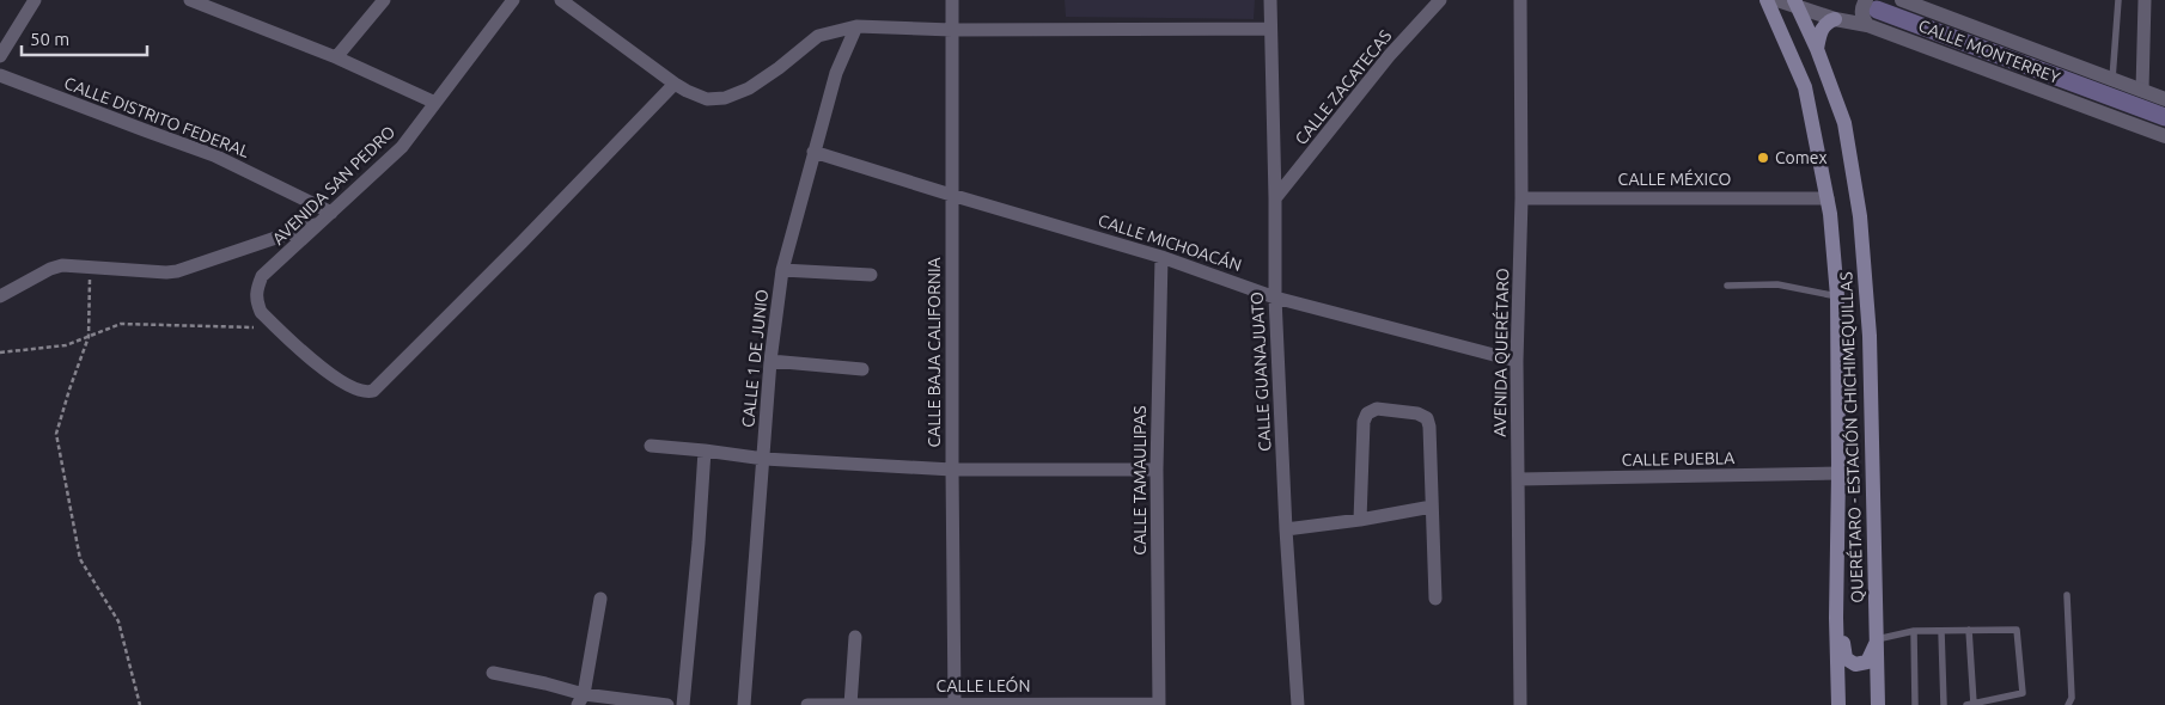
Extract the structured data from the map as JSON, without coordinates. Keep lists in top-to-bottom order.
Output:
{
  "streets": {
    "main road": ["QUERÉTARO - ESTACIÓN CHICHIMEQUILLAS"],
    "street": [
      "CALLE MONTERREY",
      "CALLE ZACATECAS",
      "CALLE DISTRITO FEDERAL",
      "CALLE MÉXICO",
      "AVENIDA SAN PEDRO",
      "CALLE MICHOACÁN",
      "CALLE BAJA CALIFORNIA",
      "AVENIDA QUERÉTARO",
      "CALLE 1 DE JUNIO",
      "CALLE GUANAJUATO",
      "CALLE PUEBLA",
      "CALLE TAMAULIPAS",
      "CALLE LEÓN"
    ]
  },
  "crossings": [
    ["CALLE MONTERREY", "QUERÉTARO - ESTACIÓN CHICHIMEQUILLAS"],
    ["CALLE ZACATECAS", "CALLE GUANAJUATO"],
    ["CALLE DISTRITO FEDERAL", "AVENIDA SAN PEDRO"],
    ["CALLE MÉXICO", "AVENIDA QUERÉTARO"],
    ["CALLE MÉXICO", "QUERÉTARO - ESTACIÓN CHICHIMEQUILLAS"],
    ["CALLE MICHOACÁN", "CALLE BAJA CALIFORNIA"],
    ["CALLE MICHOACÁN", "AVENIDA QUERÉTARO"],
    ["CALLE MICHOACÁN", "CALLE 1 DE JUNIO"],
    ["CALLE MICHOACÁN", "CALLE GUANAJUATO"],
    ["CALLE MICHOACÁN", "CALLE TAMAULIPAS"],
    ["CALLE BAJA CALIFORNIA", "CALLE LEÓN"],
    ["AVENIDA QUERÉTARO", "CALLE PUEBLA"],
    ["QUERÉTARO - ESTACIÓN CHICHIMEQUILLAS", "CALLE PUEBLA"],
    ["CALLE TAMAULIPAS", "CALLE LEÓN"]
  ],
  "places": ["Comex"],
  "scale_bar": "50 m"
}
